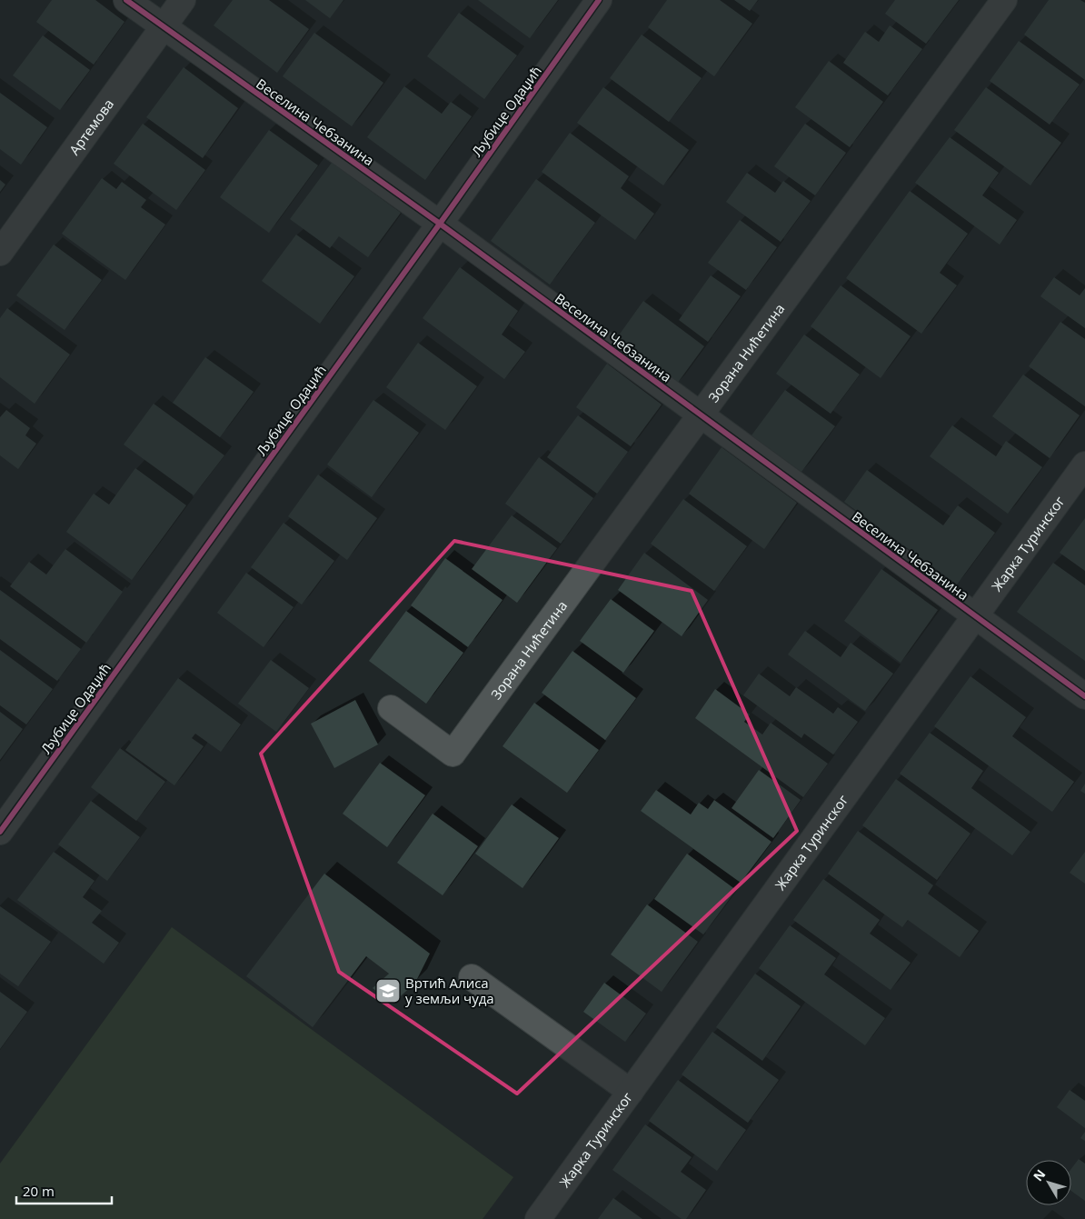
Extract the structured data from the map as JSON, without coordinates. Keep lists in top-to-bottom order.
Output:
{
  "streets": {
    "street": [
      "Љубице Одаџић",
      "Веселина Чебзанина",
      "Артемова",
      "Зорана Нићетина",
      "Жарка Туринског"
    ]
  },
  "crossings": [
    ["Љубице Одаџић", "Веселина Чебзанина"],
    ["Веселина Чебзанина", "Артемова"],
    ["Веселина Чебзанина", "Зорана Нићетина"],
    ["Веселина Чебзанина", "Жарка Туринског"]
  ],
  "places": {
    "school or university": ["Вртић Алиса у земљи чуда"]
  },
  "scale_bar": "20 m",
  "north": "top left"
}
